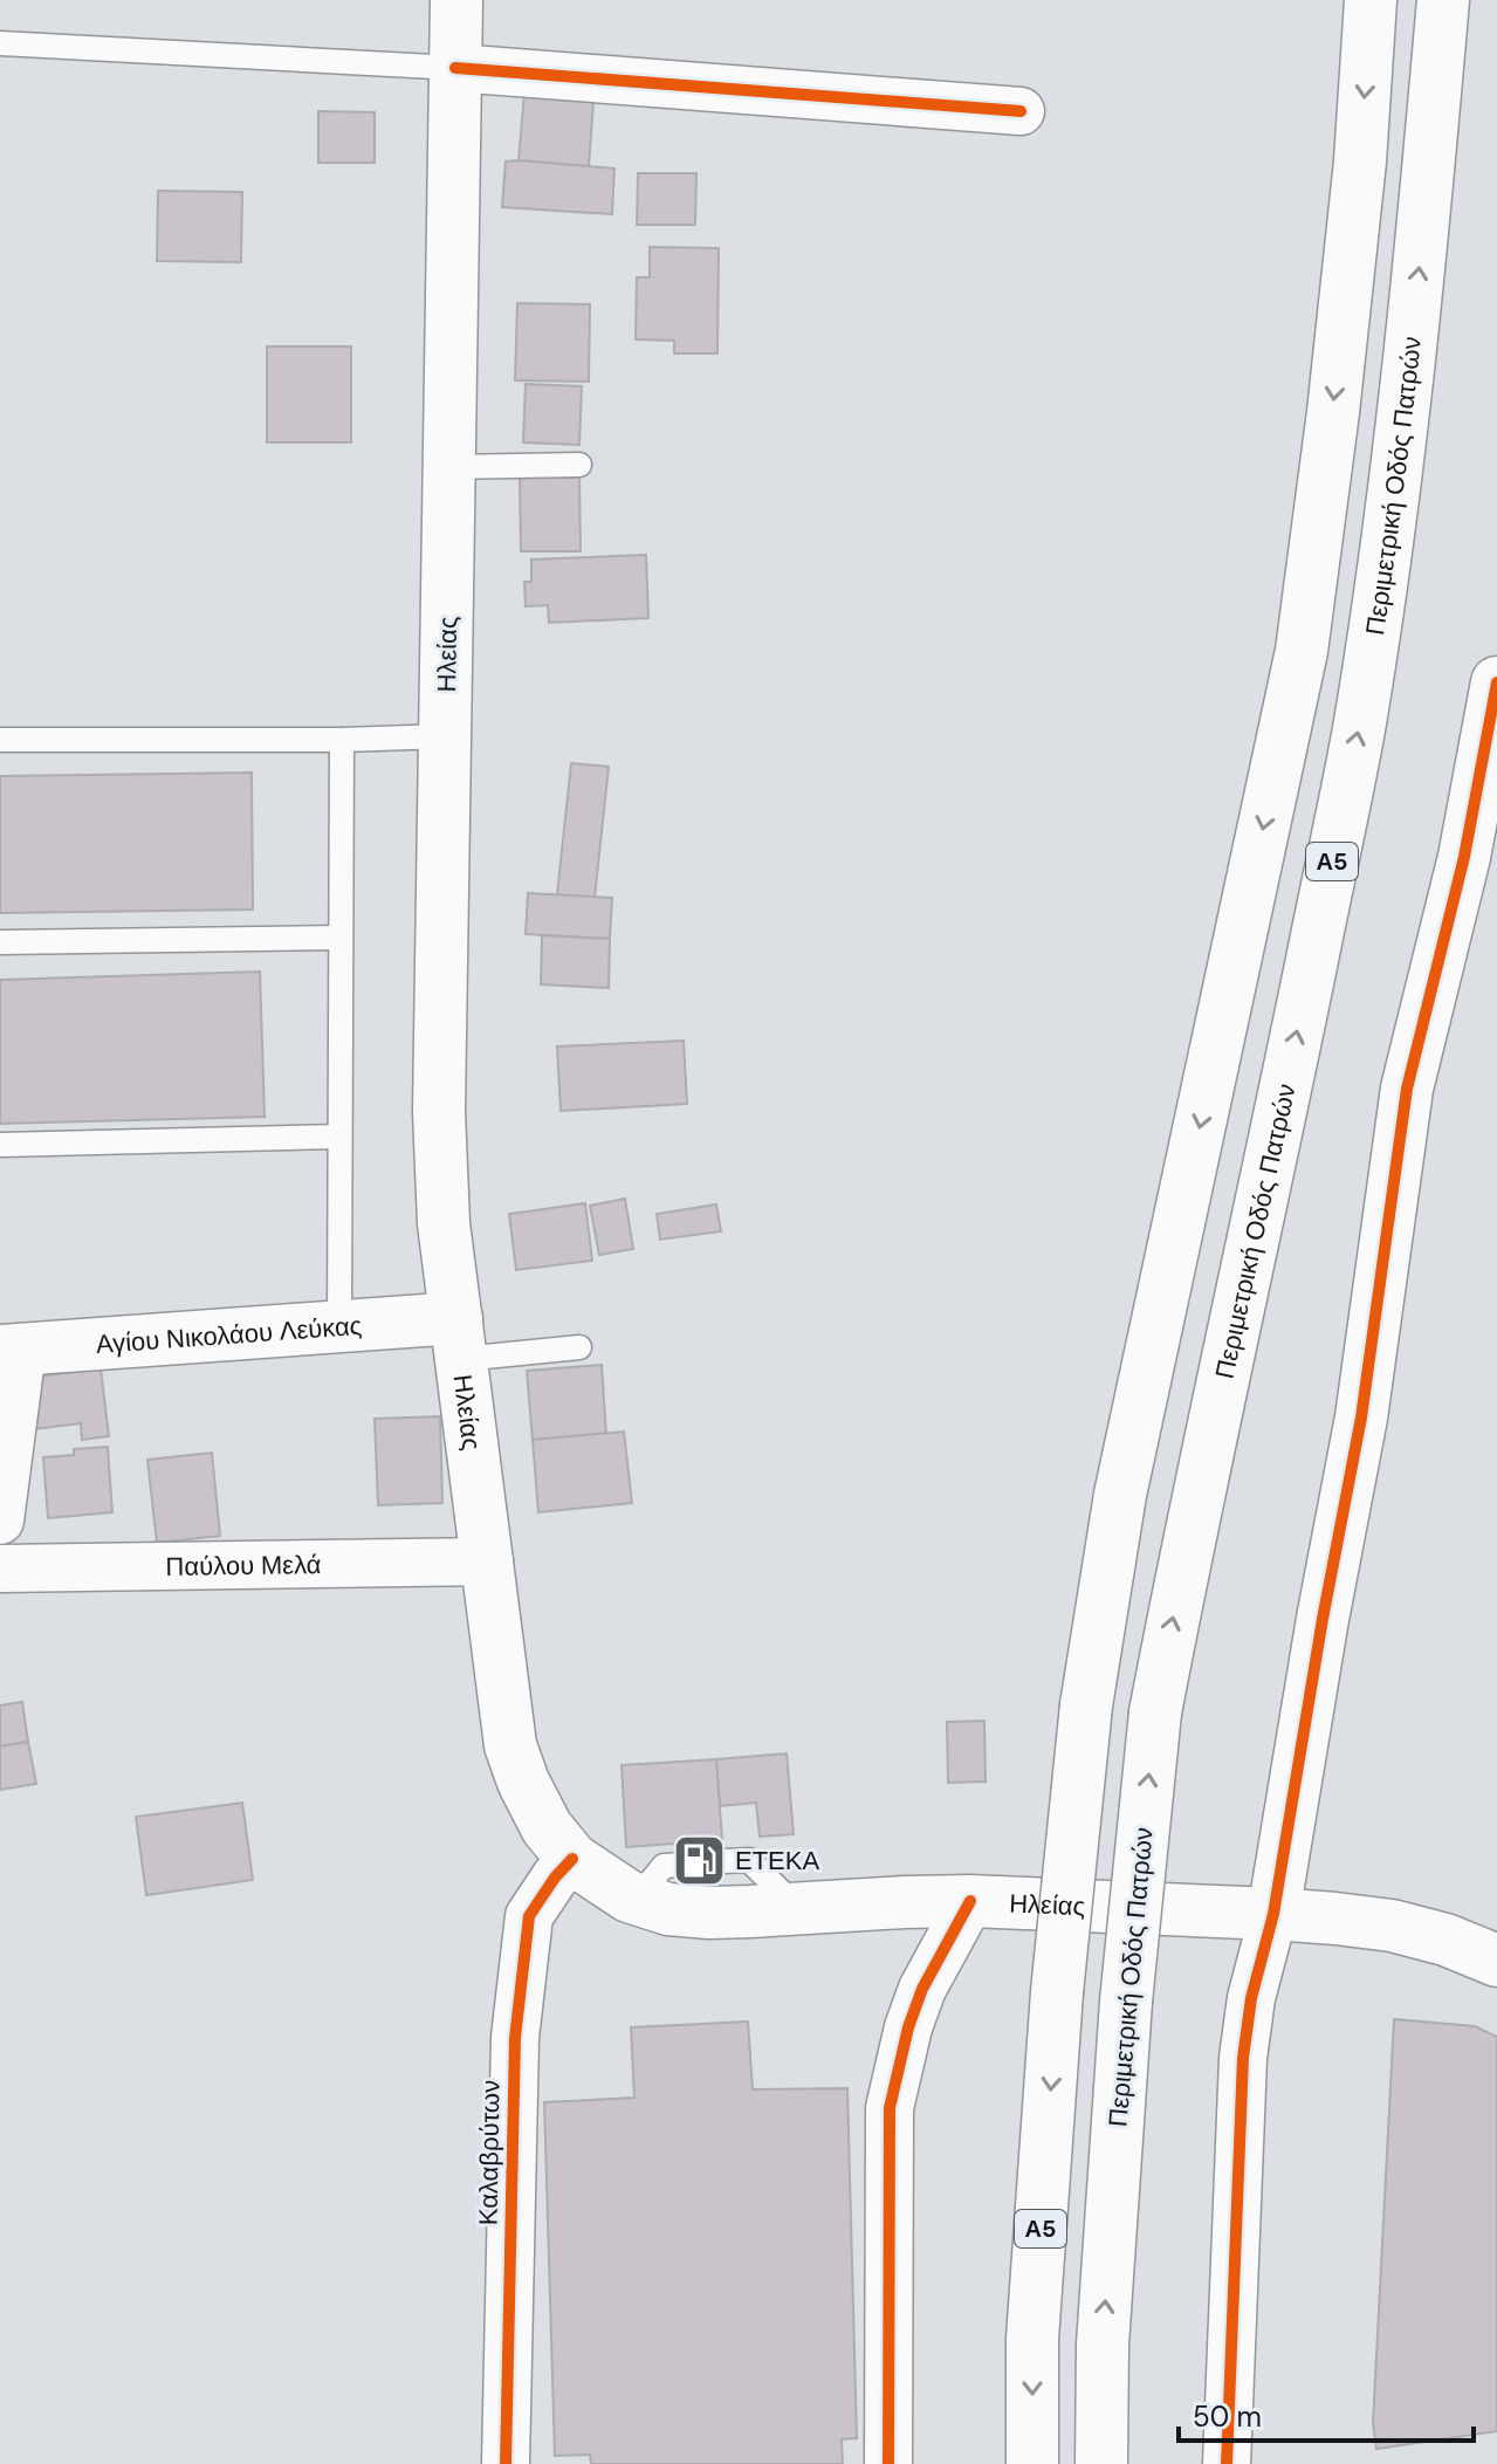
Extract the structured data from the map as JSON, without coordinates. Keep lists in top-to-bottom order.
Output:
{
  "streets": {
    "main road": [
      "Περιμετρική Οδός Πατρών",
      "Ηλείας",
      "Α5",
      "Αγίου Νικολάου Λεύκας"
    ],
    "street": ["Παύλου Μελά", "Καλαβρύτων"]
  },
  "crossings": [
    ["Ηλείας", "Αγίου Νικολάου Λεύκας"],
    ["Ηλείας", "Παύλου Μελά"],
    ["Ηλείας", "Καλαβρύτων"]
  ],
  "places": {
    "fuel station": ["ΕΤΕΚΑ"]
  },
  "scale_bar": "50 m"
}
